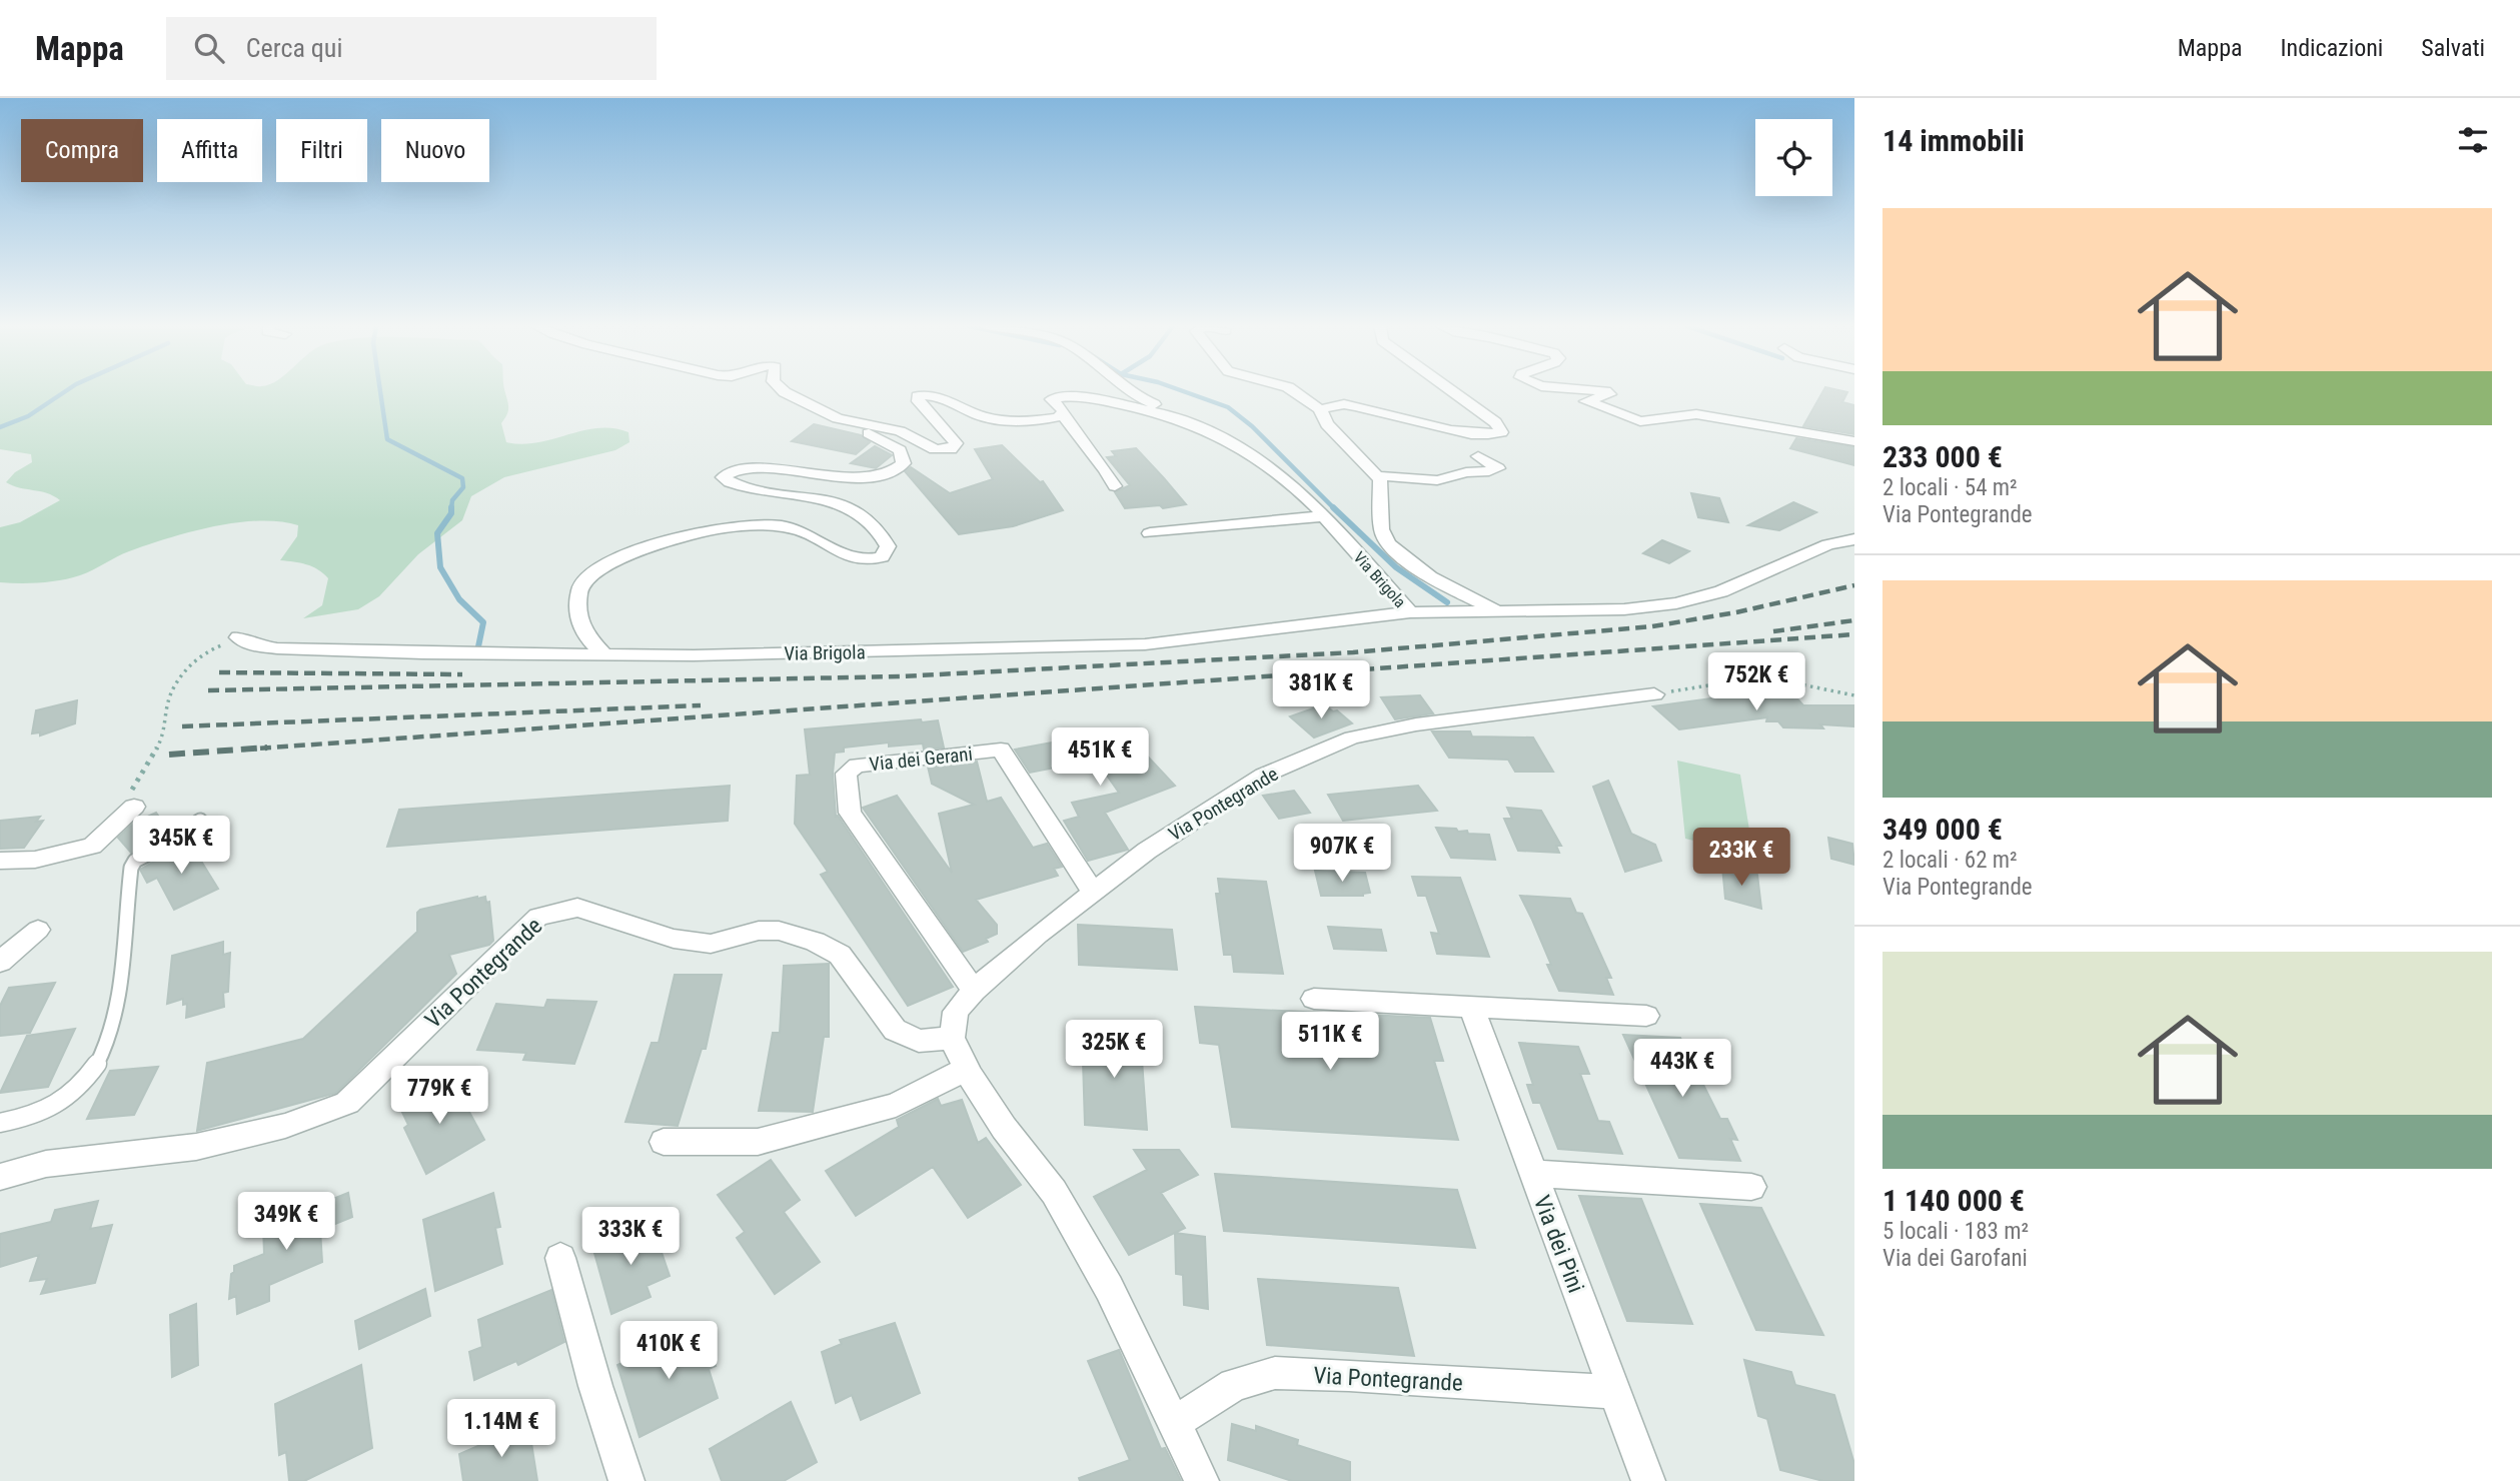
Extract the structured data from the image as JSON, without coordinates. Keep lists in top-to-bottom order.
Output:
{
  "streets": {
    "street": [
      "Via Brigola",
      "Via dei Gerani",
      "Via Pontegrande",
      "Via dei Pini"
    ]
  },
  "crossings": [
    ["Via dei Gerani", "Via Pontegrande"],
    ["Via Pontegrande", "Via dei Pini"]
  ],
  "page": {
    "header": "Mappa",
    "search": "Cerca qui",
    "nav": ["Mappa", "Indicazioni", "Salvati"],
    "heading": "14 immobili",
    "chip": [
      "Compra",
      "Affitta",
      "Filtri",
      "Nuovo"
    ],
    "list": [
      {
        "name": "233 000 €",
        "note": "2 locali · 54 m² · Via Pontegrande"
      },
      {
        "name": "349 000 €",
        "note": "2 locali · 62 m² · Via Pontegrande"
      },
      {
        "name": "1 140 000 €",
        "note": "5 locali · 183 m² · Via dei Garofani"
      }
    ],
    "price": [
      "752K €",
      "381K €",
      "451K €",
      "345K €",
      "907K €",
      "233K €",
      "511K €",
      "325K €",
      "443K €",
      "779K €",
      "349K €",
      "333K €",
      "410K €",
      "1.14M €"
    ]
  }
}
